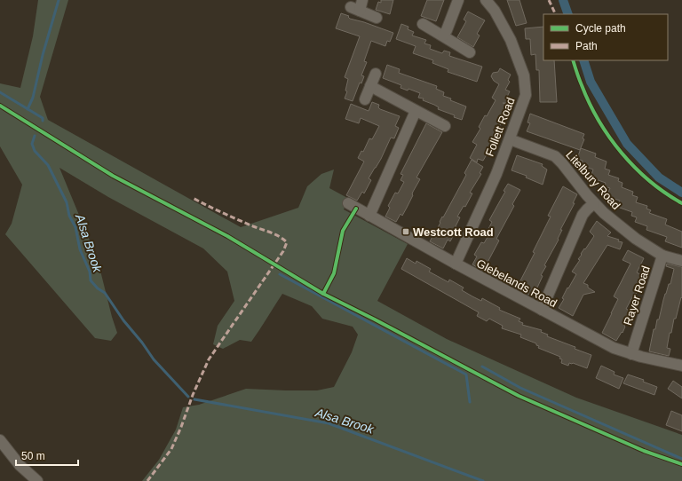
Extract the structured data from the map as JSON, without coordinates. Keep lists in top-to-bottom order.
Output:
{
  "streets": {
    "street": [
      "Follett Road",
      "Litelbury Road",
      "Glebelands Road",
      "Rayer Road"
    ]
  },
  "crossings": [
    ["Follett Road", "Litelbury Road"],
    ["Follett Road", "Glebelands Road"],
    ["Litelbury Road", "Rayer Road"],
    ["Glebelands Road", "Rayer Road"]
  ],
  "water": ["Alsa Brook"],
  "places": {
    "transit": ["Westcott Road"]
  },
  "legend": ["Cycle path", "Path"],
  "scale_bar": "50 m"
}
